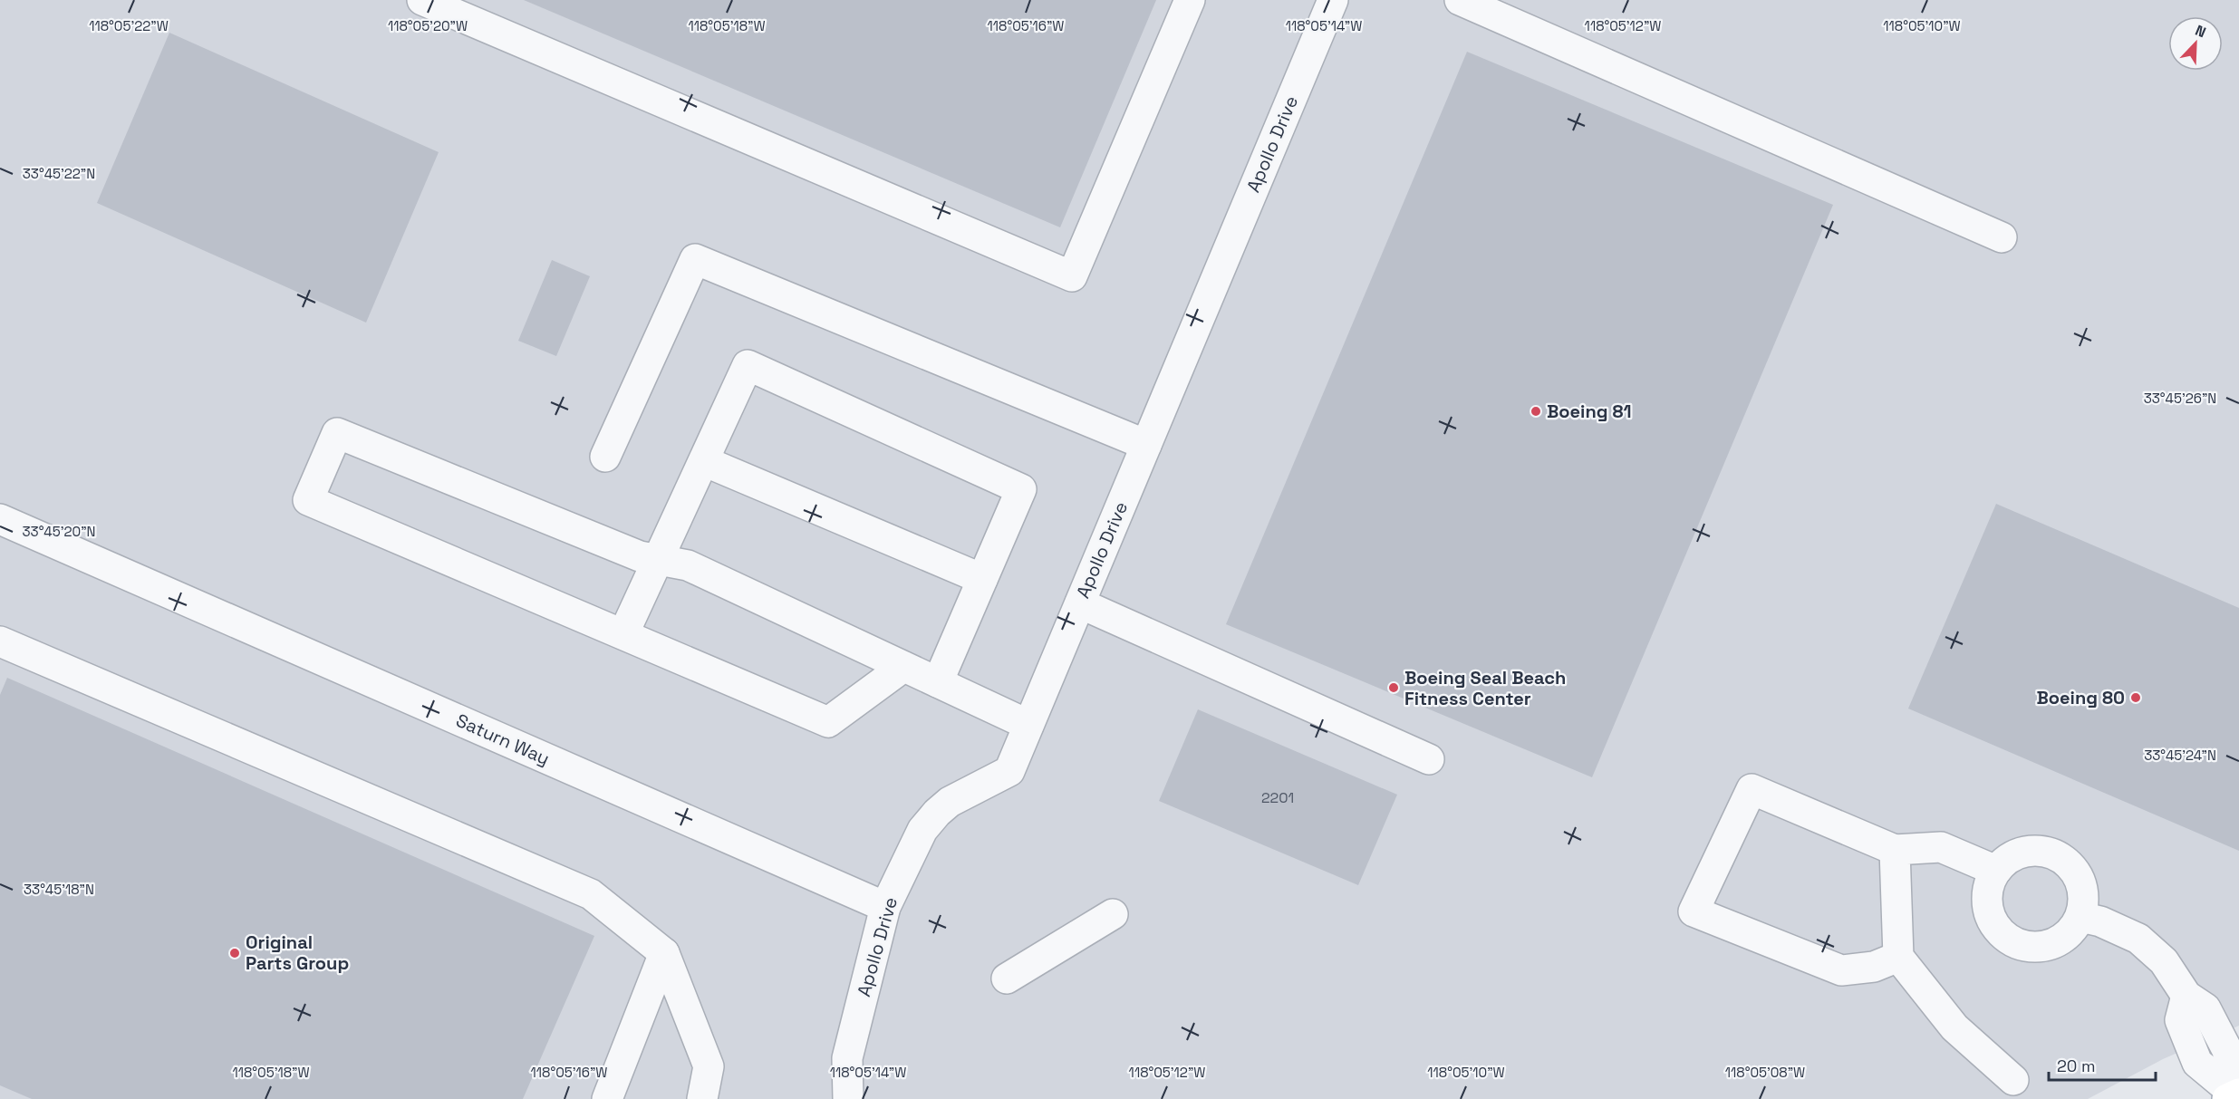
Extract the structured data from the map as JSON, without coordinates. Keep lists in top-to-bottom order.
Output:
{
  "streets": {
    "lane": ["Apollo Drive", "Saturn Way"]
  },
  "crossings": [
    ["Apollo Drive", "Saturn Way"]
  ],
  "places": [
    "Boeing 81",
    "Boeing Seal Beach Fitness Center",
    "Boeing 80",
    "Original Parts Group"
  ],
  "house_numbers": ["2201"],
  "scale_bar": "20 m",
  "north": "top right",
  "coordinates": [
    "118°05'22\"W",
    "118°05'20\"W",
    "118°05'18\"W",
    "118°05'16\"W",
    "118°05'14\"W",
    "118°05'12\"W",
    "118°05'10\"W",
    "33°45'22\"N",
    "33°45'26\"N",
    "33°45'20\"N",
    "33°45'24\"N",
    "33°45'18\"N",
    "118°05'08\"W"
  ]
}
